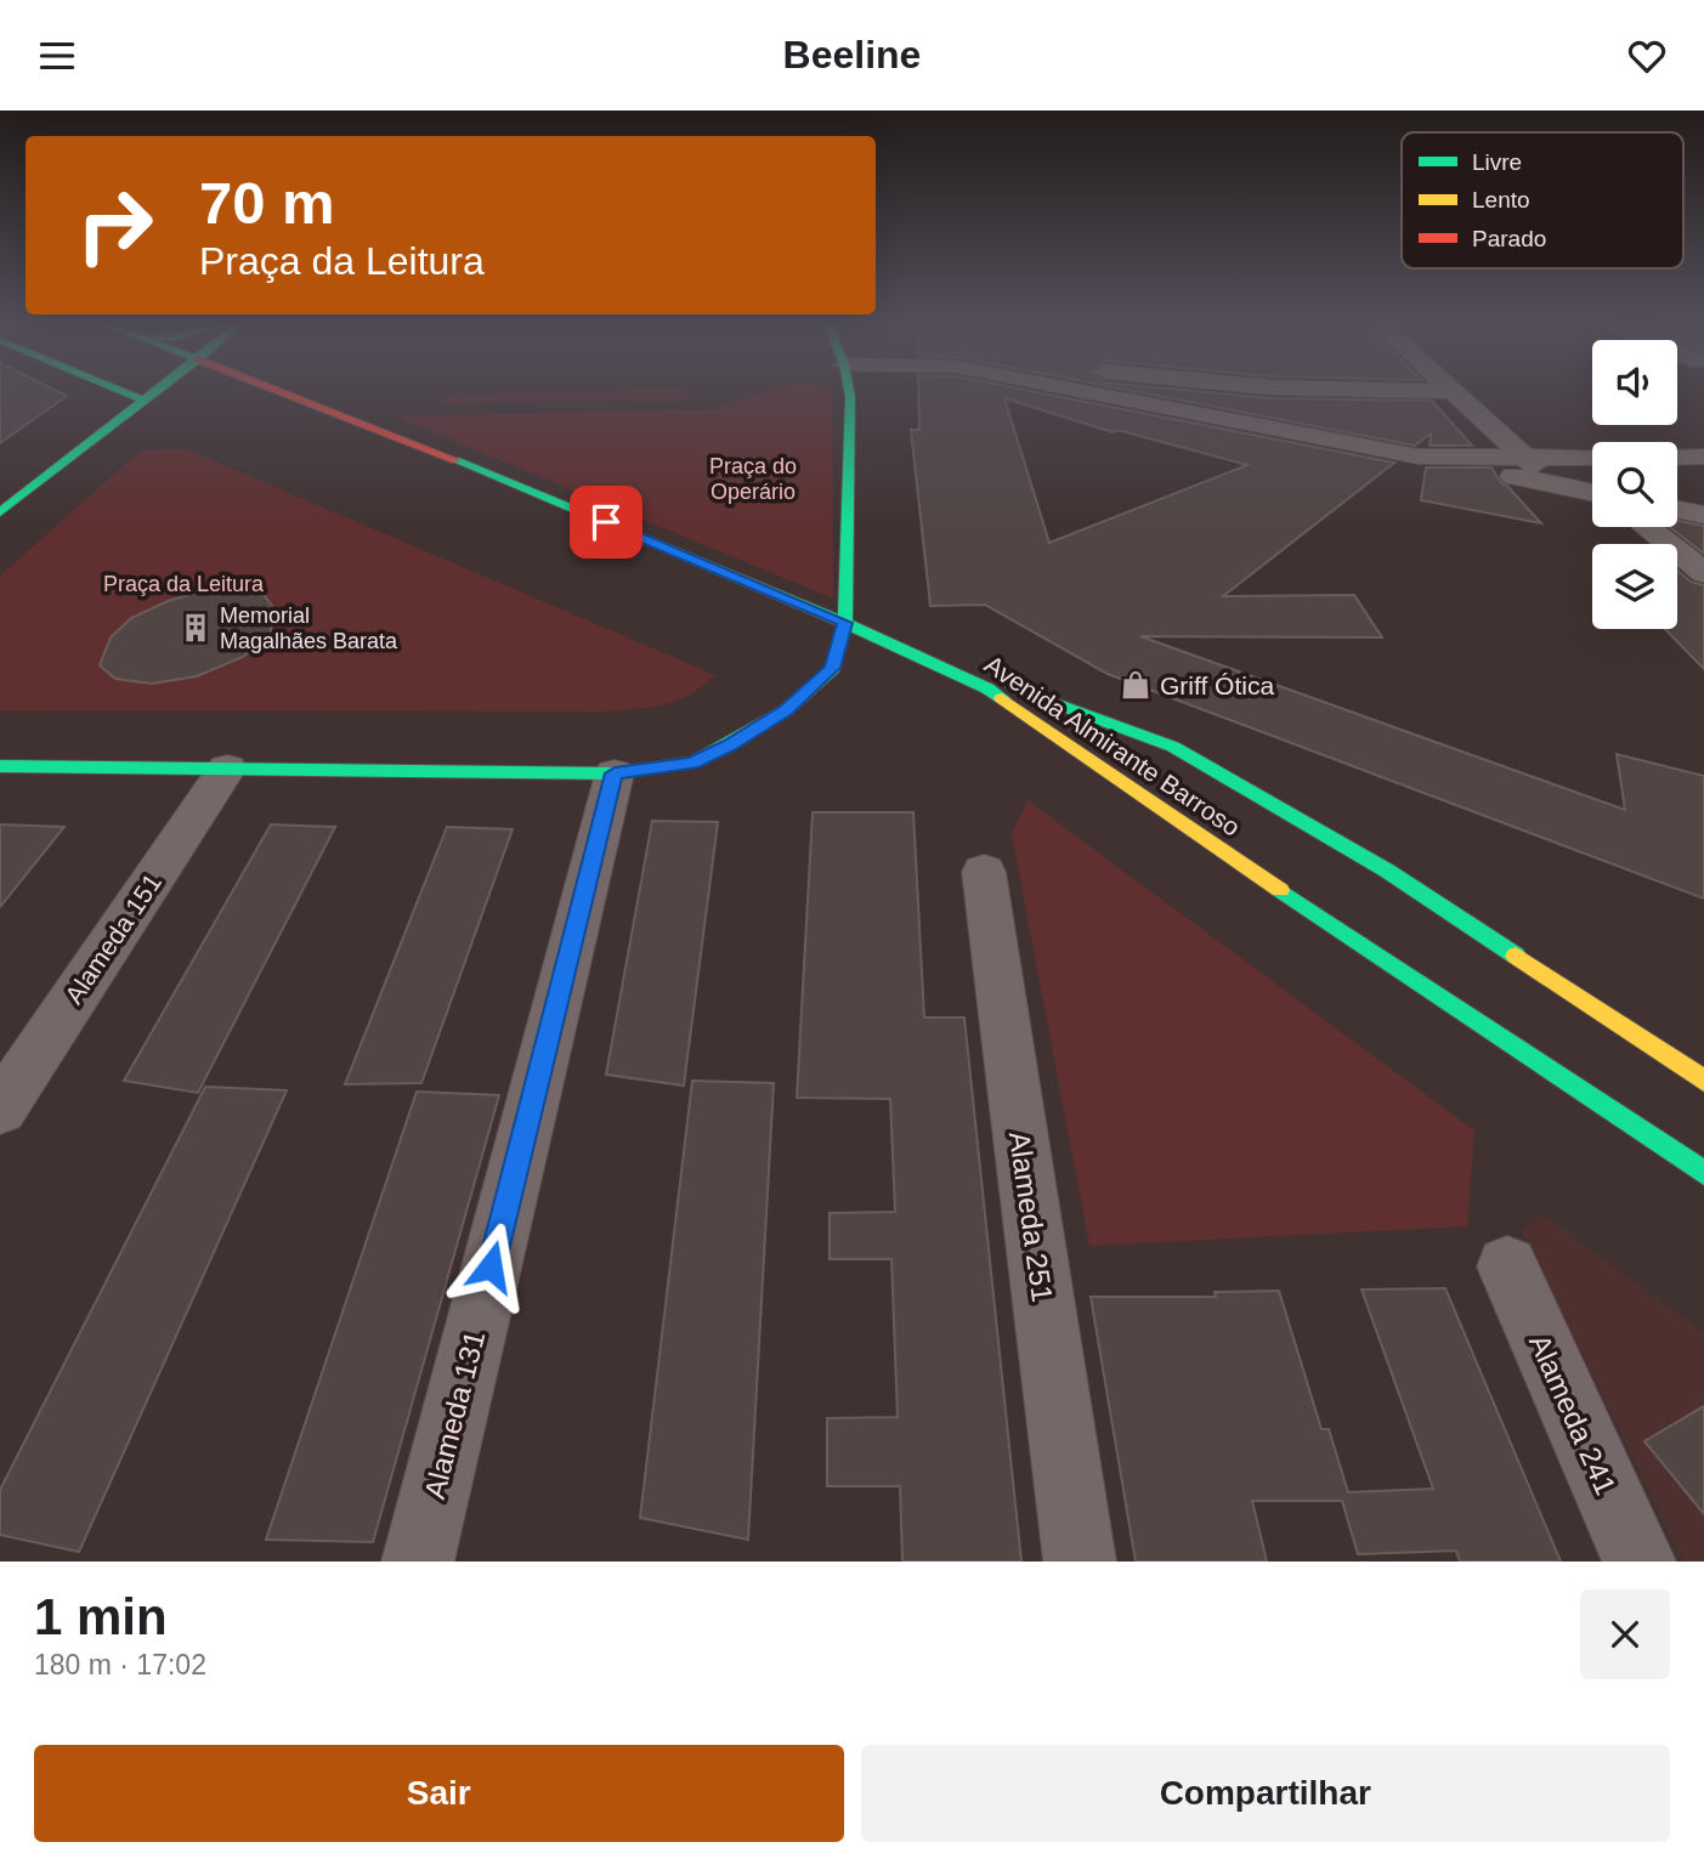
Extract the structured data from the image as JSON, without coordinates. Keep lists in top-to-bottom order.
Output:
{
  "streets": {
    "main road": ["Avenida Almirante Barroso"],
    "street": [
      "Alameda 151",
      "Alameda 251",
      "Alameda 131",
      "Alameda 241"
    ]
  },
  "parks": ["Praça do Operário", "Praça da Leitura"],
  "places": {
    "building": ["Memorial Magalhães Barata"],
    "shop": ["Griff Ótica"]
  },
  "legend": ["Livre", "Lento", "Parado"],
  "page": {
    "header": "Beeline",
    "turn": ["70 m", "Praça da Leitura"],
    "heading": ["1 min", "180 m · 17:02"],
    "buttons": ["Sair", "Compartilhar"]
  }
}
